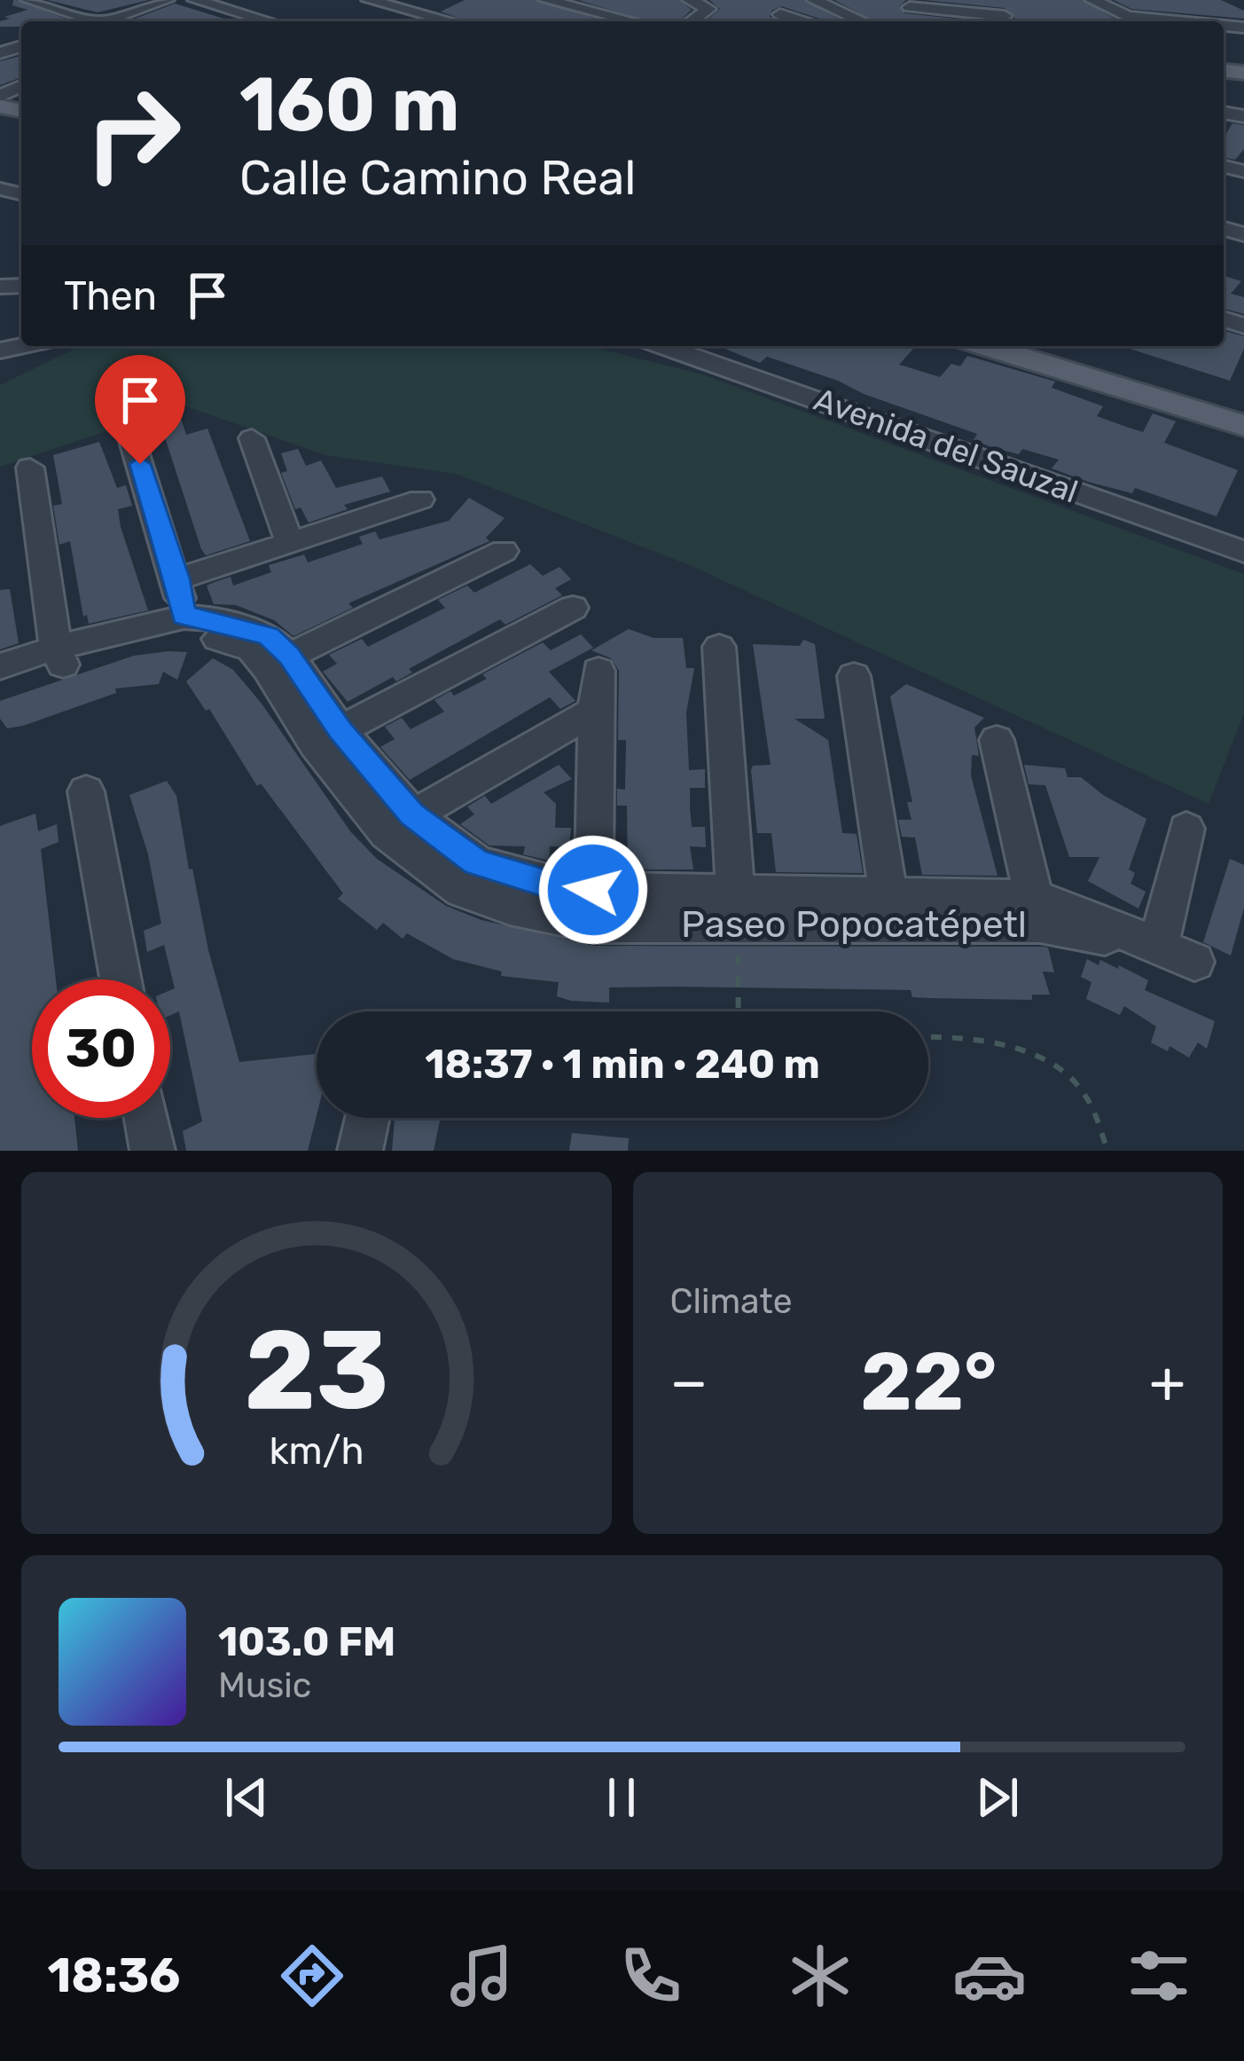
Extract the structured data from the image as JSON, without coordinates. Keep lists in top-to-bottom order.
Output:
{
  "streets": {
    "street": ["Avenida del Sauzal", "Paseo Popocatépetl"]
  },
  "page": {
    "turn": ["160 m", "Calle Camino Real"],
    "then": "Then",
    "limit": "30",
    "trip": "18:37 · 1 min · 240 m",
    "tile": "Climate",
    "heat": ["−", "22°", "+"],
    "song": ["103.0 FM", "Music"],
    "tabs": "18:36",
    "gauge": ["23", "km/h"]
  }
}
